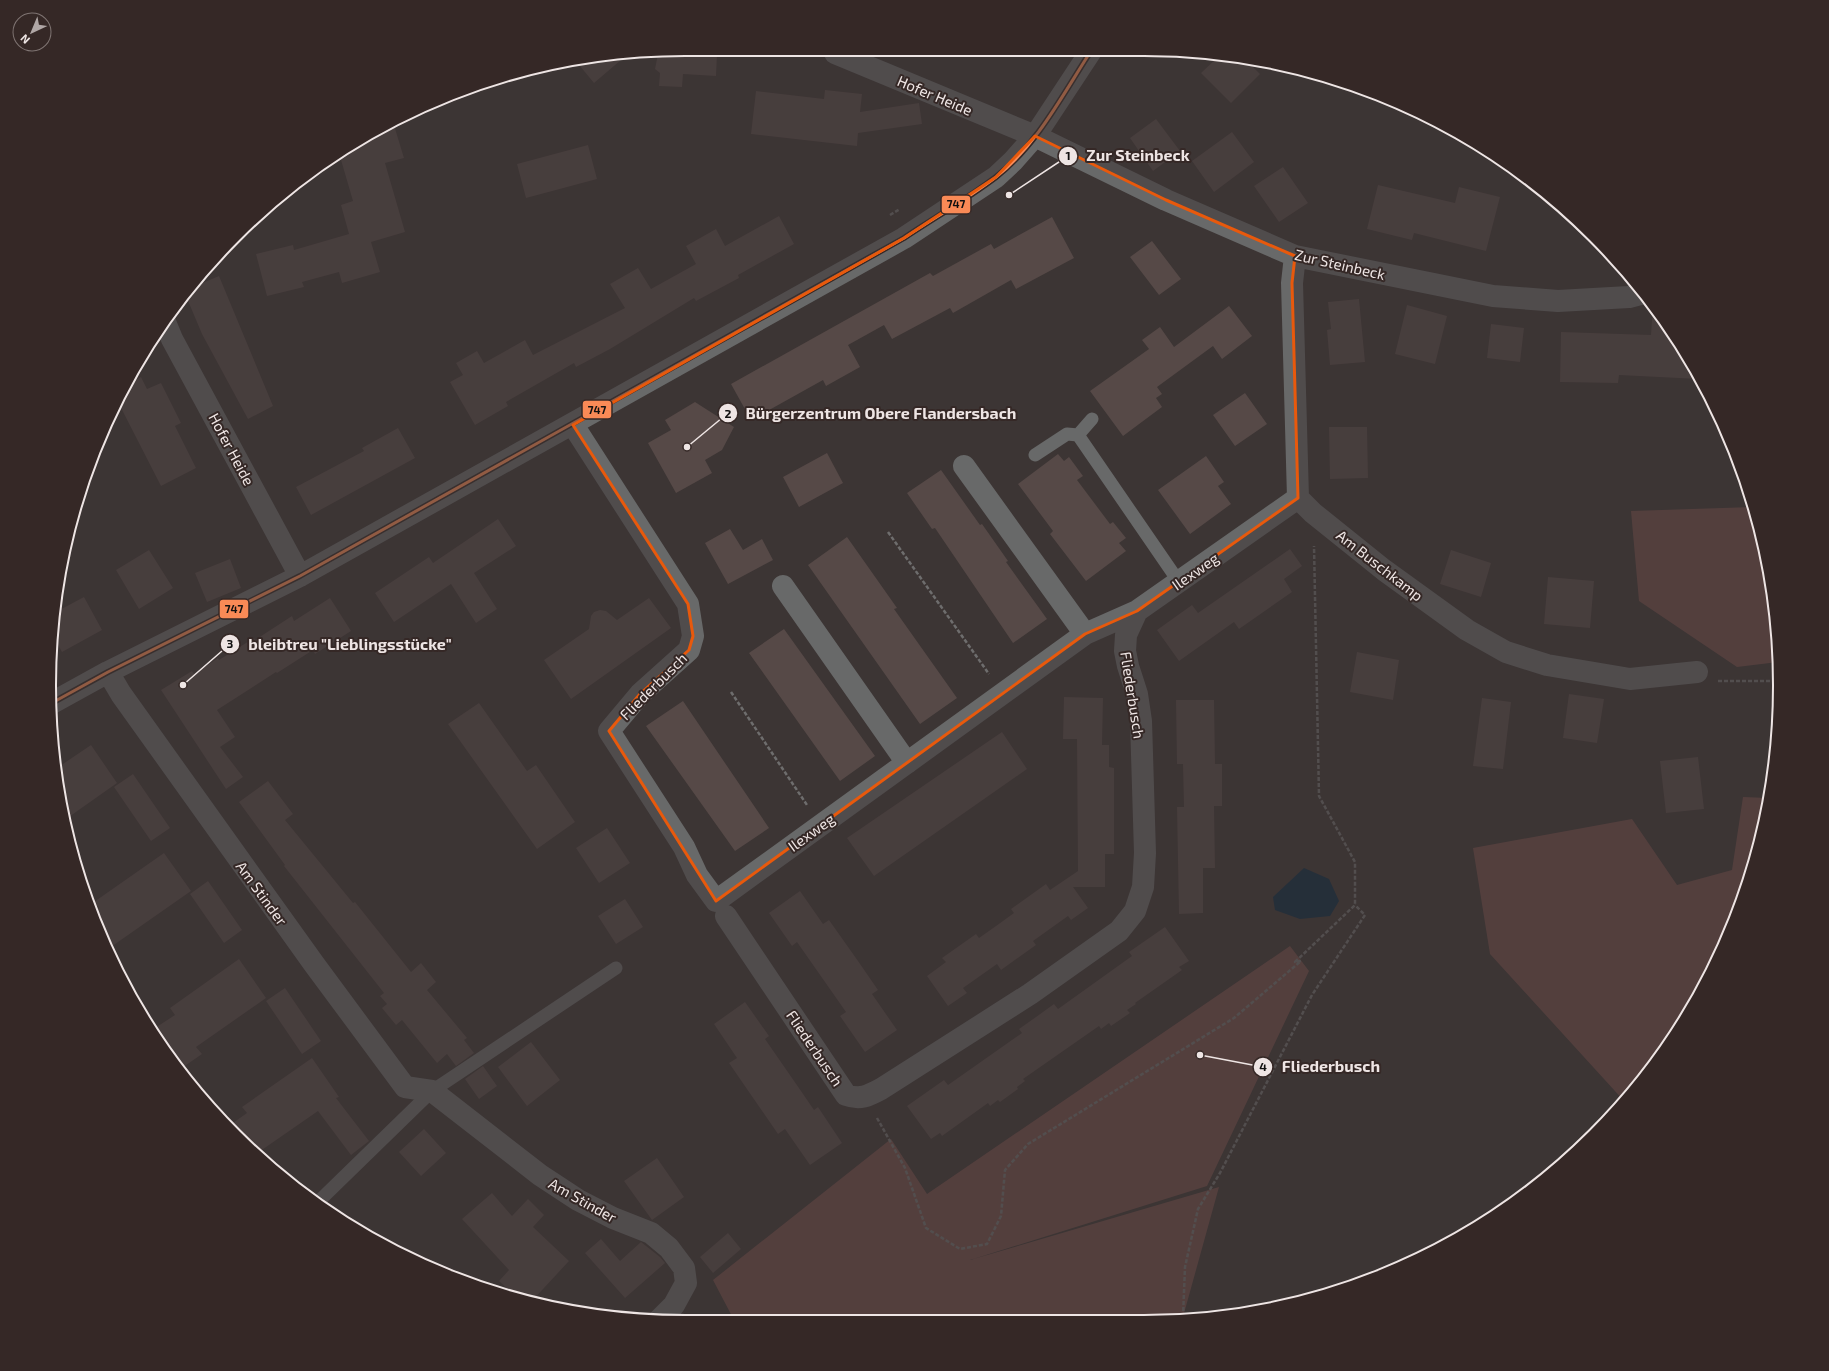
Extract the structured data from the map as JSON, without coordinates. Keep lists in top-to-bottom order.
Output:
{
  "streets": {
    "street": [
      "Hofer Heide",
      "Zur Steinbeck",
      "Am Buschkamp",
      "Ilexweg",
      "Fliederbusch",
      "Am Stinder"
    ]
  },
  "crossings": [
    ["Hofer Heide", "Zur Steinbeck"],
    ["Am Buschkamp", "Ilexweg"],
    ["Ilexweg", "Fliederbusch"]
  ],
  "places": [
    "Zur Steinbeck",
    "Bürgerzentrum Obere Flandersbach",
    "bleibtreu \"Lieblingsstücke\"",
    "Fliederbusch"
  ],
  "lines": ["transit line 747"],
  "north": "bottom left"
}
